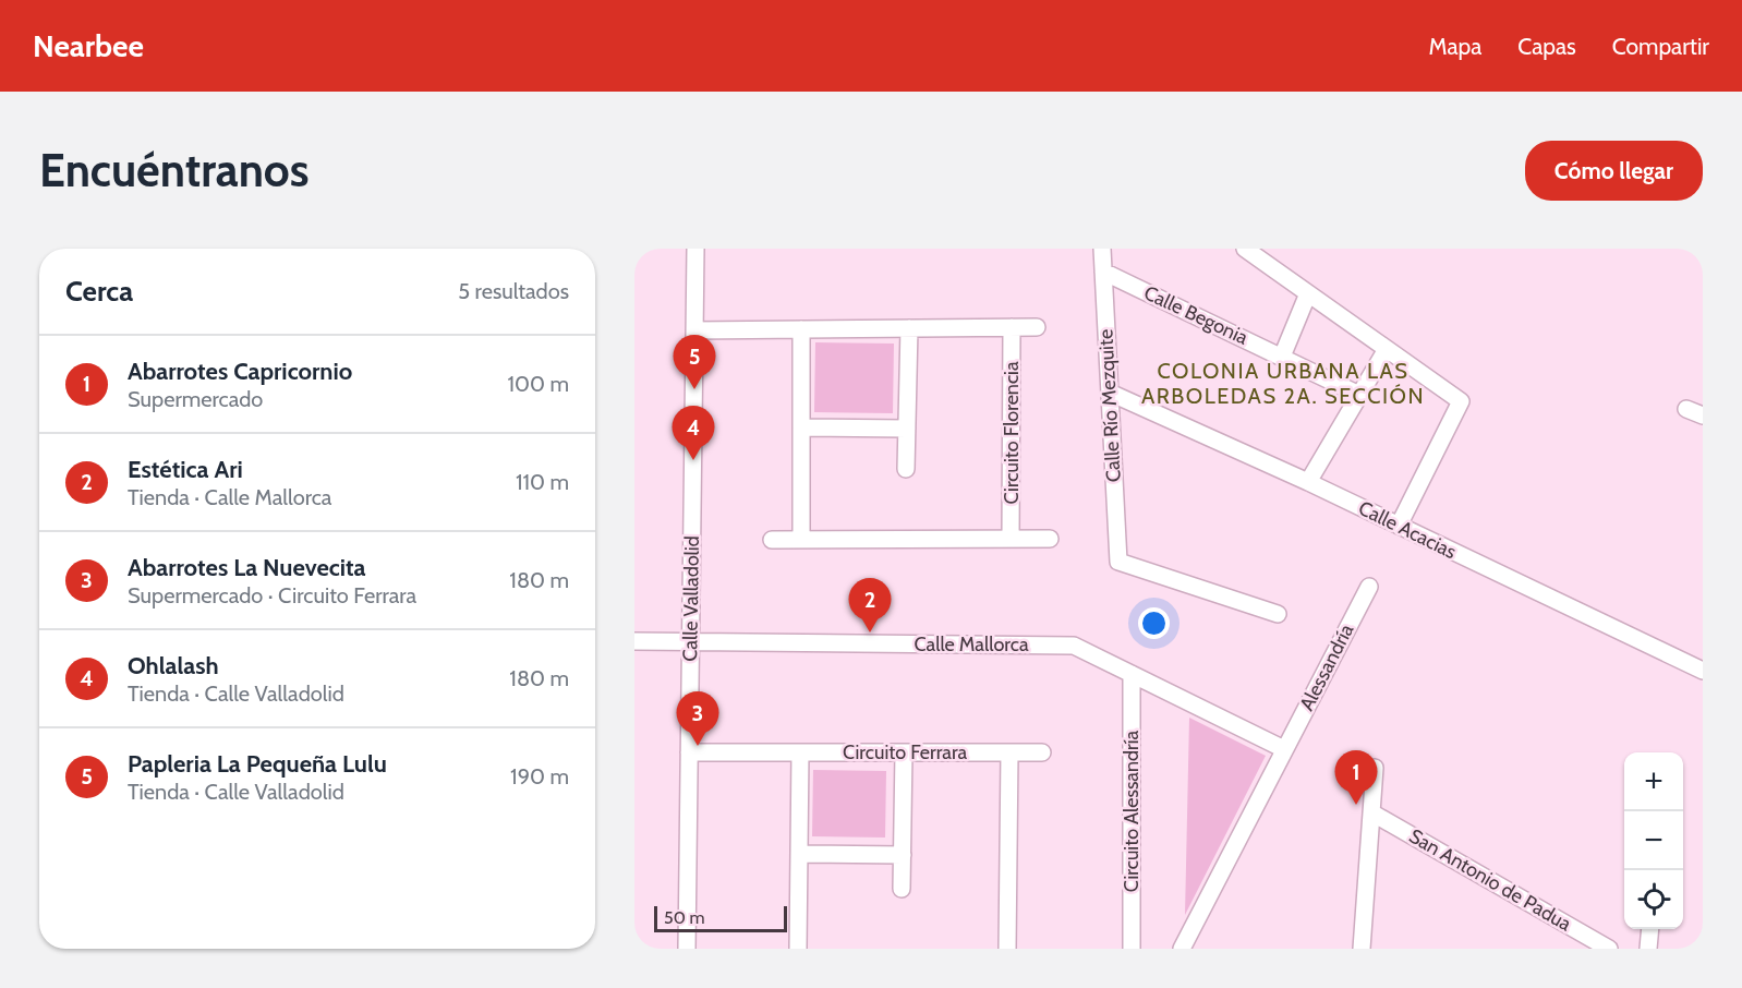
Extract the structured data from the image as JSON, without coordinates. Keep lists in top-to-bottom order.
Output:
{
  "streets": {
    "street": [
      "Calle Begonia",
      "Calle Río Mezquite",
      "Circuito Florencia",
      "Calle Acacias",
      "Calle Valladolid",
      "Calle Mallorca",
      "Alessandría",
      "Circuito Ferrara",
      "Circuito Alessandría",
      "San Antonio de Padua"
    ]
  },
  "crossings": [
    ["Calle Begonia", "Calle Río Mezquite"],
    ["Calle Río Mezquite", "Calle Acacias"],
    ["Calle Valladolid", "Calle Mallorca"],
    ["Calle Valladolid", "Circuito Ferrara"],
    ["Calle Mallorca", "Alessandría"],
    ["Calle Mallorca", "Circuito Alessandría"]
  ],
  "districts": ["COLONIA URBANA LAS ARBOLEDAS 2A. SECCIÓN"],
  "scale_bar": "50 m",
  "page": {
    "header": "Nearbee",
    "nav": ["Mapa", "Capas", "Compartir"],
    "buttons": "Cómo llegar",
    "title": "Encuéntranos",
    "heading": ["Cerca", "5 resultados"],
    "list": [
      {
        "mark": "1",
        "name": "Abarrotes Capricornio",
        "note": "Supermercado",
        "value": "100 m"
      },
      {
        "mark": "2",
        "name": "Estética Ari",
        "note": "Tienda · Calle Mallorca",
        "value": "110 m"
      },
      {
        "mark": "3",
        "name": "Abarrotes La Nuevecita",
        "note": "Supermercado · Circuito Ferrara",
        "value": "180 m"
      },
      {
        "mark": "4",
        "name": "Ohlalash",
        "note": "Tienda · Calle Valladolid",
        "value": "180 m"
      },
      {
        "mark": "5",
        "name": "Papleria La Pequeña Lulu",
        "note": "Tienda · Calle Valladolid",
        "value": "190 m"
      }
    ],
    "pins": [
      "5",
      "4",
      "2",
      "3",
      "1"
    ],
    "map_buttons": ["+", "−"],
    "scale": "50 m"
  }
}
